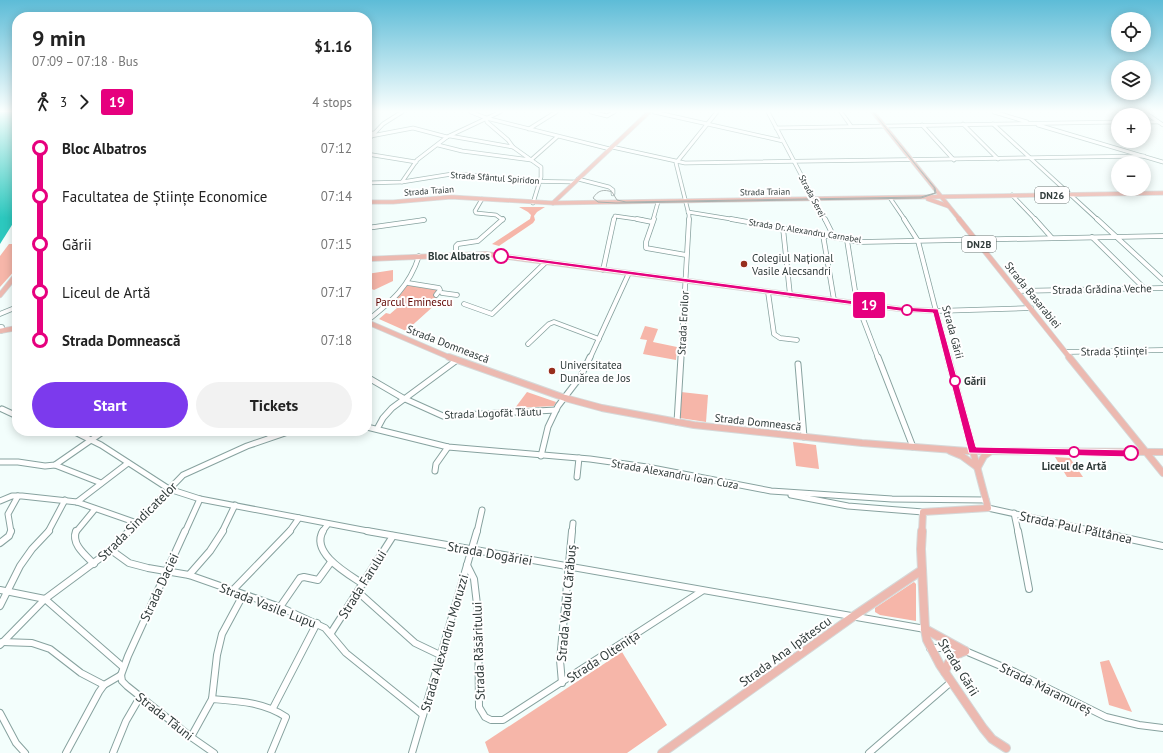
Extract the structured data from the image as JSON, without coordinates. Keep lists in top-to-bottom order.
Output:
{
  "streets": {
    "main road": [
      "Strada Traian",
      "DN26",
      "DN2B",
      "Strada Basarabiei",
      "Strada Gării",
      "Strada Domnească",
      "Strada Ana Ipătescu"
    ],
    "street": [
      "Strada Sfântul Spiridon",
      "Strada Serei",
      "Strada Dr. Alexandru Carnabel",
      "Strada Grădina Veche",
      "Strada Eroilor",
      "Strada Științei",
      "Strada Logofăt Tăutu",
      "Strada Alexandru Ioan Cuza",
      "Strada Sindicatelor",
      "Strada Paul Păltânea",
      "Strada Dogăriei",
      "Strada Farului",
      "Strada Daciei",
      "Strada Vadul Cărăbuș",
      "Strada Vasile Lupu",
      "Strada Alexandru Moruzzi",
      "Strada Răsăritului",
      "Strada Oltenița",
      "Strada Maramureș",
      "Strada Tăuni"
    ]
  },
  "crossings": [
    ["Strada Traian", "Strada Serei"],
    ["Strada Traian", "Strada Basarabiei"],
    ["Strada Traian", "Strada Eroilor"],
    ["Strada Traian", "Strada Gării"],
    ["Strada Serei", "Strada Dr. Alexandru Carnabel"],
    ["Strada Dr. Alexandru Carnabel", "Strada Basarabiei"],
    ["Strada Dr. Alexandru Carnabel", "Strada Eroilor"],
    ["Strada Dr. Alexandru Carnabel", "Strada Gării"],
    ["DN2B", "Strada Basarabiei"],
    ["DN2B", "Strada Domnească"],
    ["Strada Grădina Veche", "Strada Basarabiei"],
    ["Strada Basarabiei", "Strada Domnească"],
    ["Strada Basarabiei", "Strada Științei"],
    ["Strada Eroilor", "Strada Domnească"],
    ["Strada Gării", "Strada Domnească"],
    ["Strada Gării", "Strada Alexandru Ioan Cuza"],
    ["Strada Gării", "Strada Paul Păltânea"],
    ["Strada Gării", "Strada Dogăriei"],
    ["Strada Gării", "Strada Ana Ipătescu"],
    ["Strada Gării", "Strada Maramureș"],
    ["Strada Sindicatelor", "Strada Dogăriei"],
    ["Strada Sindicatelor", "Strada Vasile Lupu"],
    ["Strada Dogăriei", "Strada Farului"],
    ["Strada Dogăriei", "Strada Daciei"],
    ["Strada Dogăriei", "Strada Vadul Cărăbuș"],
    ["Strada Dogăriei", "Strada Alexandru Moruzzi"],
    ["Strada Dogăriei", "Strada Ana Ipătescu"],
    ["Strada Dogăriei", "Strada Oltenița"],
    ["Strada Farului", "Strada Vasile Lupu"],
    ["Strada Daciei", "Strada Vasile Lupu"],
    ["Strada Daciei", "Strada Tăuni"],
    ["Strada Vadul Cărăbuș", "Strada Oltenița"],
    ["Strada Vasile Lupu", "Strada Alexandru Moruzzi"],
    ["Strada Alexandru Moruzzi", "Strada Răsăritului"],
    ["Strada Răsăritului", "Strada Oltenița"]
  ],
  "parks": ["Parcul Eminescu"],
  "places": [
    "Bloc Albatros",
    "Colegiul Național Vasile Alecsandri",
    "Universitatea Dunărea de Jos",
    "Gării",
    "Liceul de Artă"
  ],
  "lines": ["bus line 19"],
  "page": {
    "on_map": "19",
    "map_buttons": ["+", "−"],
    "heading": ["9 min", "07:09 – 07:18 · Bus", "$1.16"],
    "legs": ["3", "19", "4 stops"],
    "list": [
      {
        "name": "Bloc Albatros",
        "value": "07:12"
      },
      {
        "name": "Facultatea de Științe Economice",
        "value": "07:14"
      },
      {
        "name": "Gării",
        "value": "07:15"
      },
      {
        "name": "Liceul de Artă",
        "value": "07:17"
      },
      {
        "name": "Strada Domnească",
        "value": "07:18"
      }
    ],
    "buttons": ["Start", "Tickets"]
  }
}
